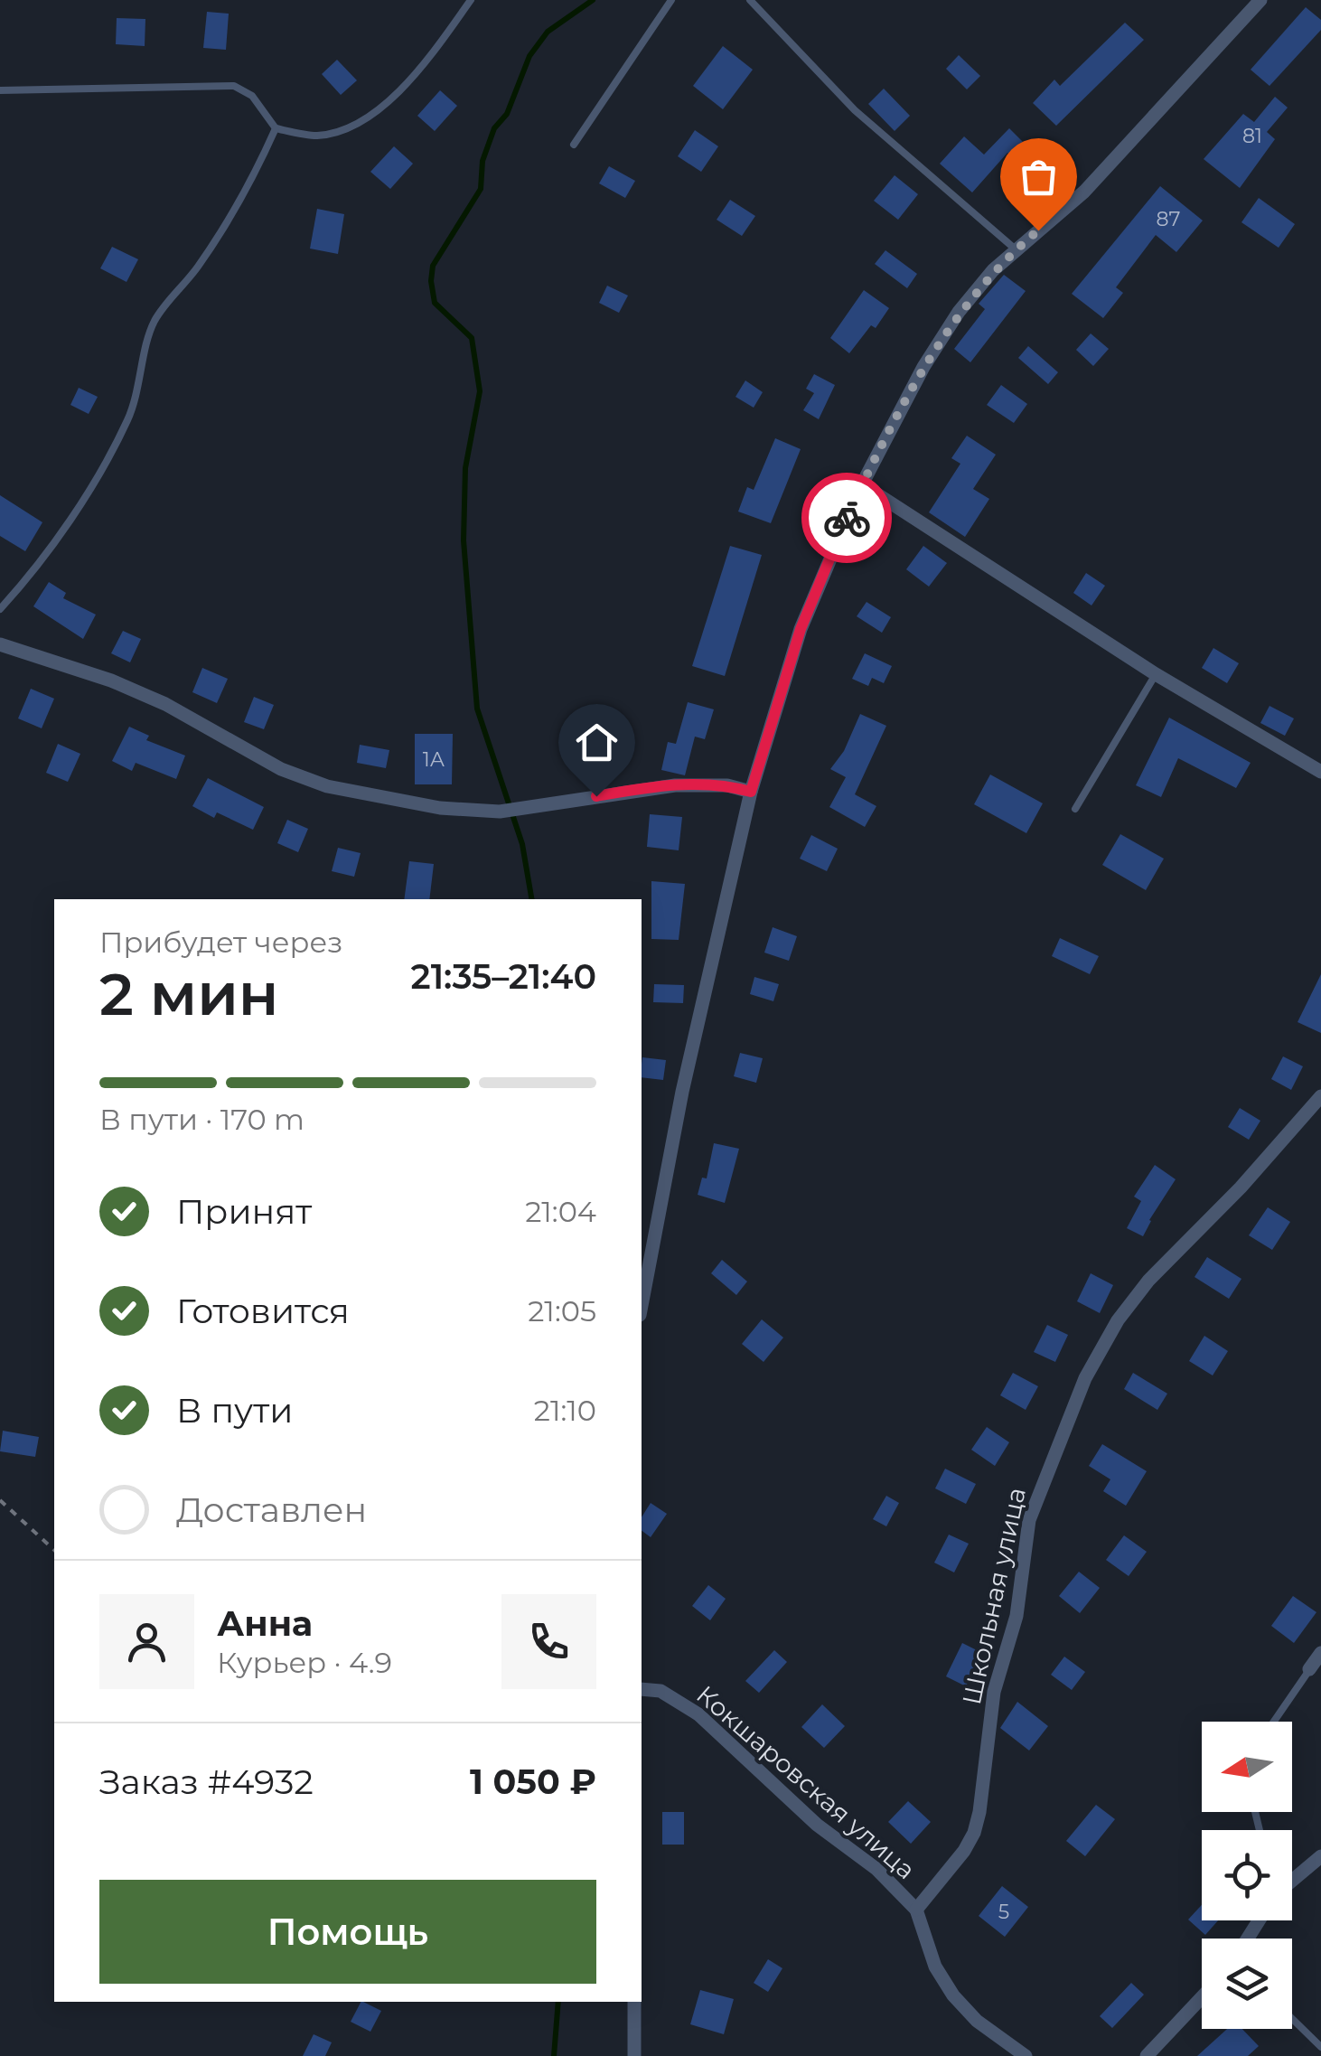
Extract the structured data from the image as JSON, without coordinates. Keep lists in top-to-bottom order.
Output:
{
  "streets": {
    "street": ["Школьная улица", "Кокшаровская улица"]
  },
  "crossings": [
    ["Школьная улица", "Кокшаровская улица"]
  ],
  "house_numbers": [
    "81",
    "87",
    "1А",
    "5"
  ],
  "north": "left",
  "page": {
    "heading": ["2 мин", "Прибудет через", "21:35–21:40"],
    "panel": [
      "Анна",
      "Курьер · 4.9",
      "Заказ #4932",
      "1 050 ₽"
    ],
    "bar": "В пути · 170 m",
    "list": [
      ["Принят", "21:04"],
      ["Готовится", "21:05"],
      ["В пути", "21:10"],
      "Доставлен"
    ],
    "buttons": "Помощь"
  }
}
